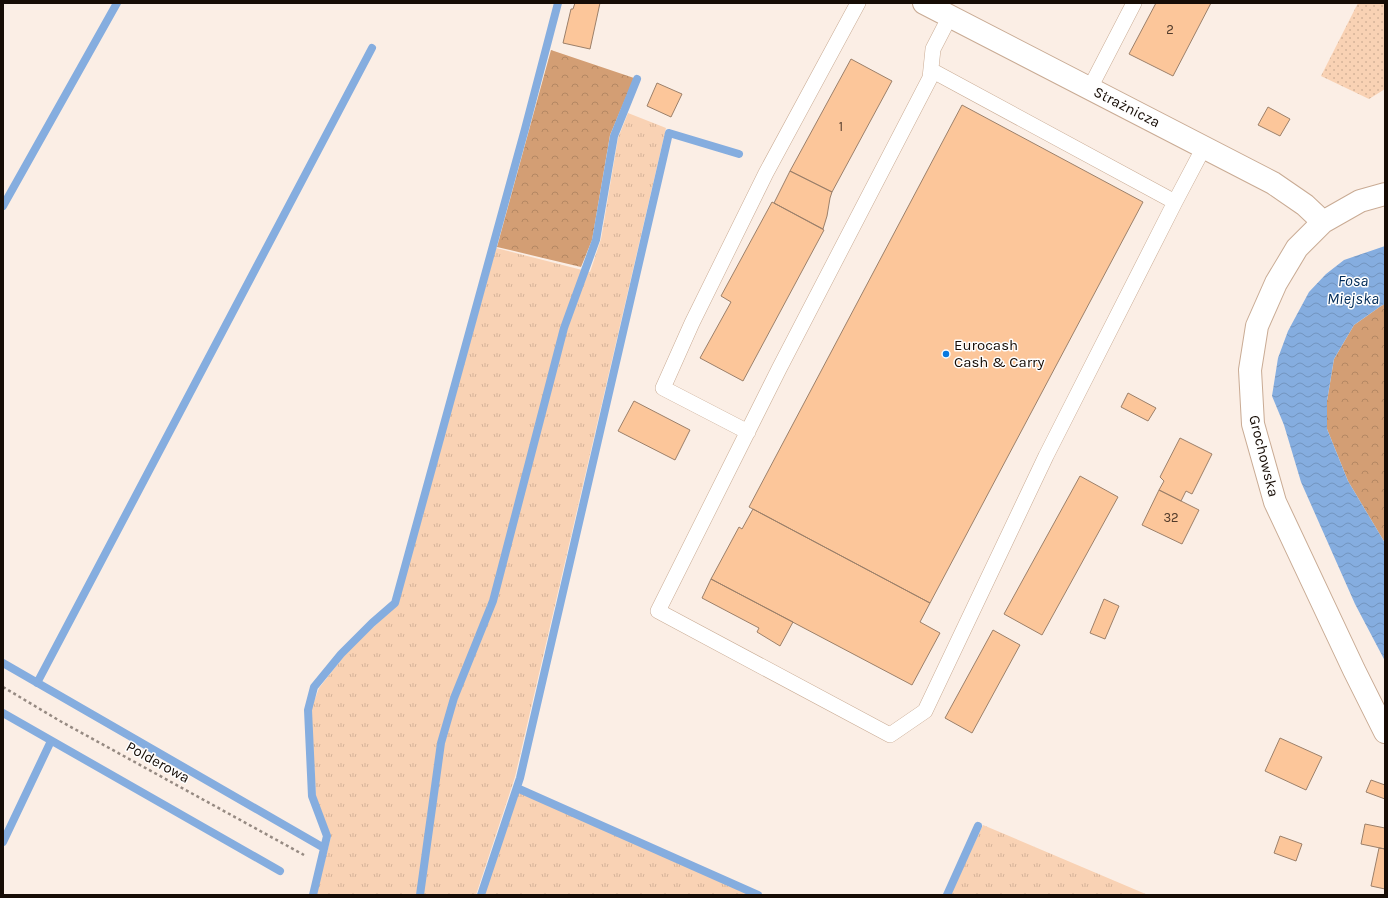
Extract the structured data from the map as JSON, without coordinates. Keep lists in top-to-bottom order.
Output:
{
  "streets": {
    "street": ["Strażnicza", "Grochowska"],
    "path": ["Polderowa"]
  },
  "crossings": [
    ["Strażnicza", "Grochowska"]
  ],
  "water": ["Fosa Miejska"],
  "places": ["Eurocash Cash & Carry"],
  "house_numbers": ["2", "1", "32"]
}
